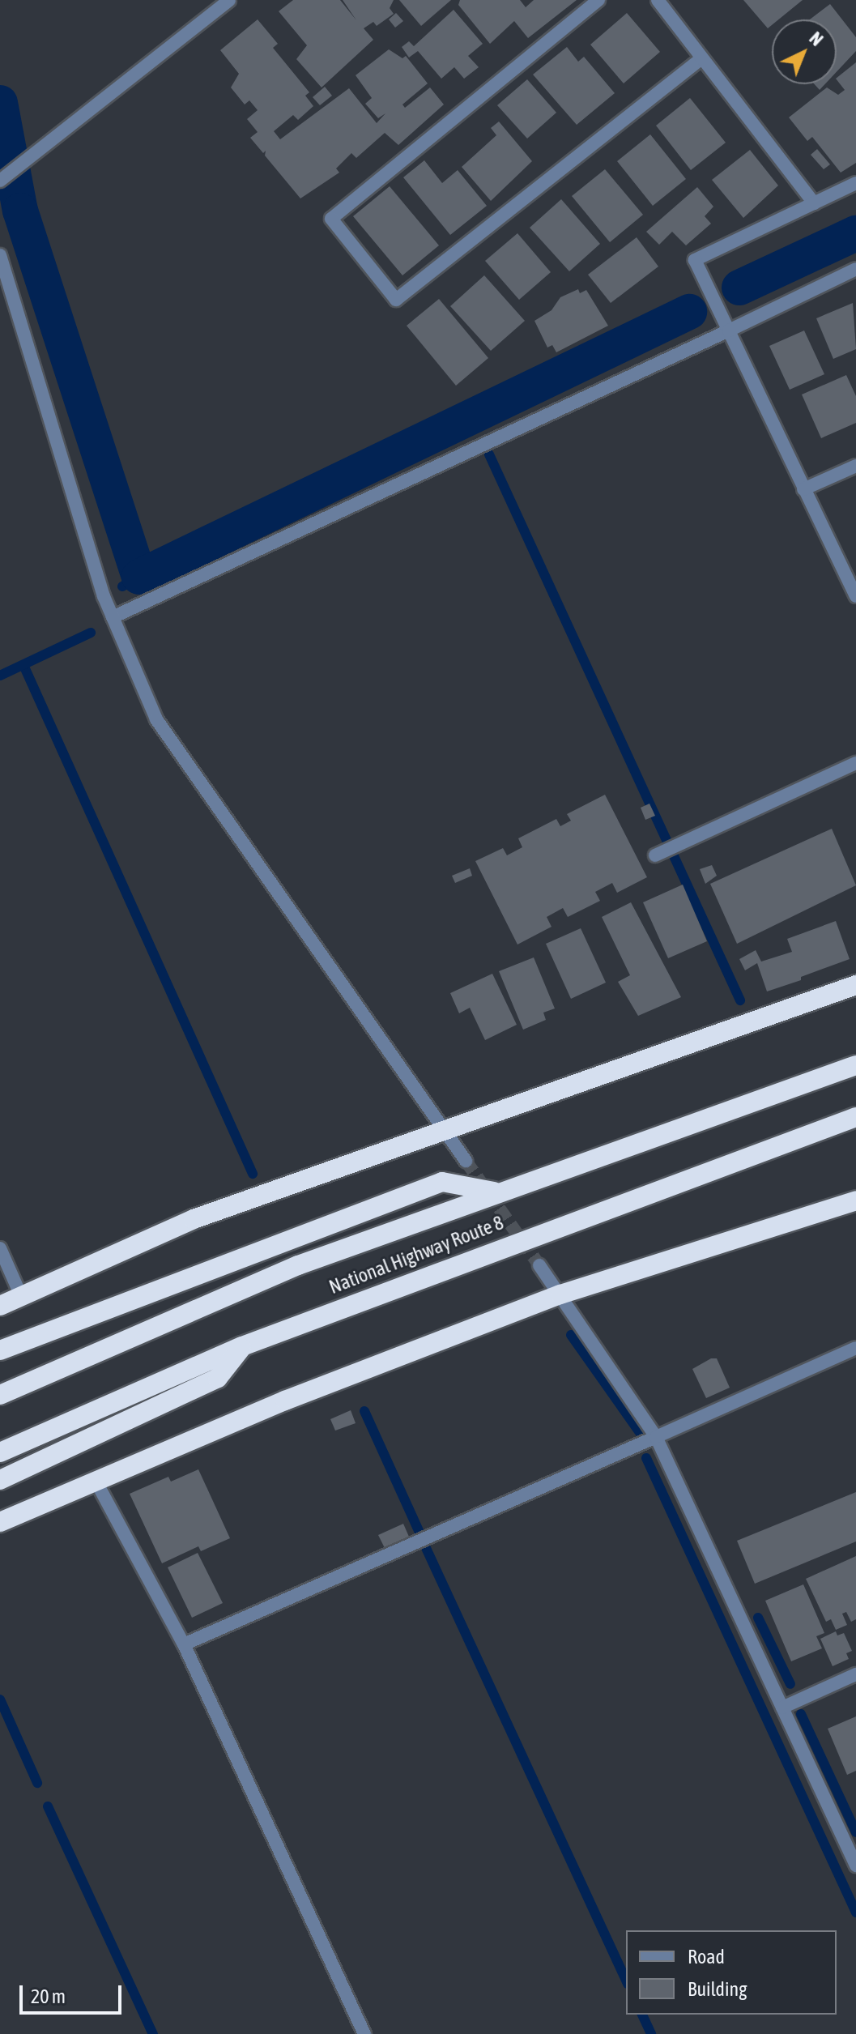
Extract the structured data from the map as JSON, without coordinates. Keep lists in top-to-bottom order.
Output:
{
  "streets": {
    "highway": ["National Highway Route 8"]
  },
  "legend": ["Road", "Building"],
  "scale_bar": "20 m",
  "north": "top right"
}
